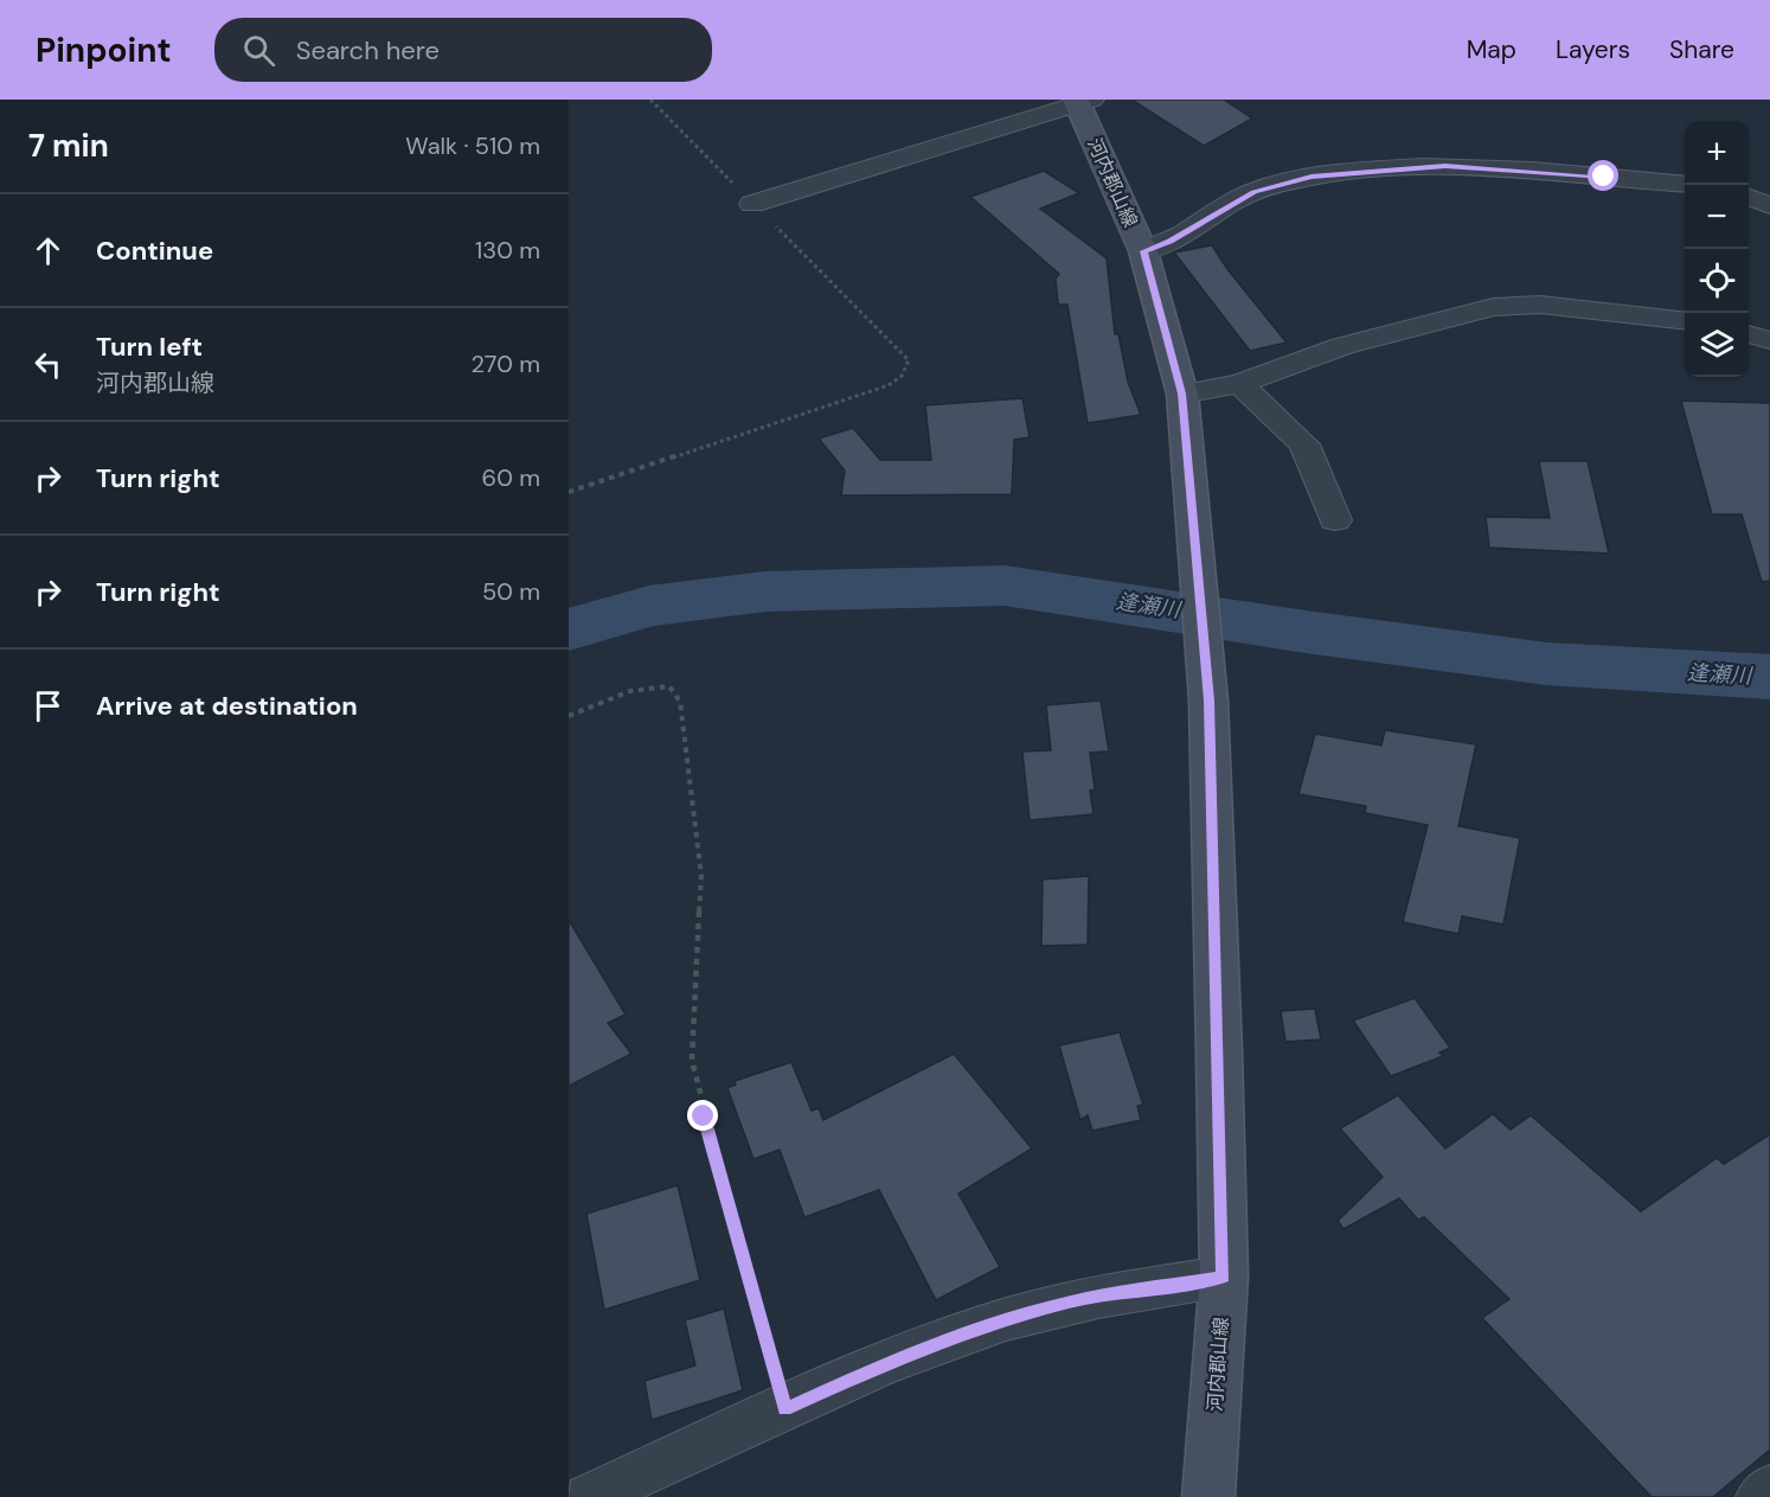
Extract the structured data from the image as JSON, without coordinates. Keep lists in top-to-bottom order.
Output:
{
  "streets": {
    "main road": ["河内郡山線"]
  },
  "water": ["逢瀬川"],
  "page": {
    "header": "Pinpoint",
    "search": "Search here",
    "nav": ["Map", "Layers", "Share"],
    "heading": ["7 min", "Walk · 510 m"],
    "map_buttons": ["+", "−"],
    "list": [
      ["Continue", "130 m"],
      ["Turn left", "河内郡山線", "270 m"],
      ["Turn right", "60 m"],
      ["Turn right", "50 m"],
      "Arrive at destination"
    ]
  }
}
